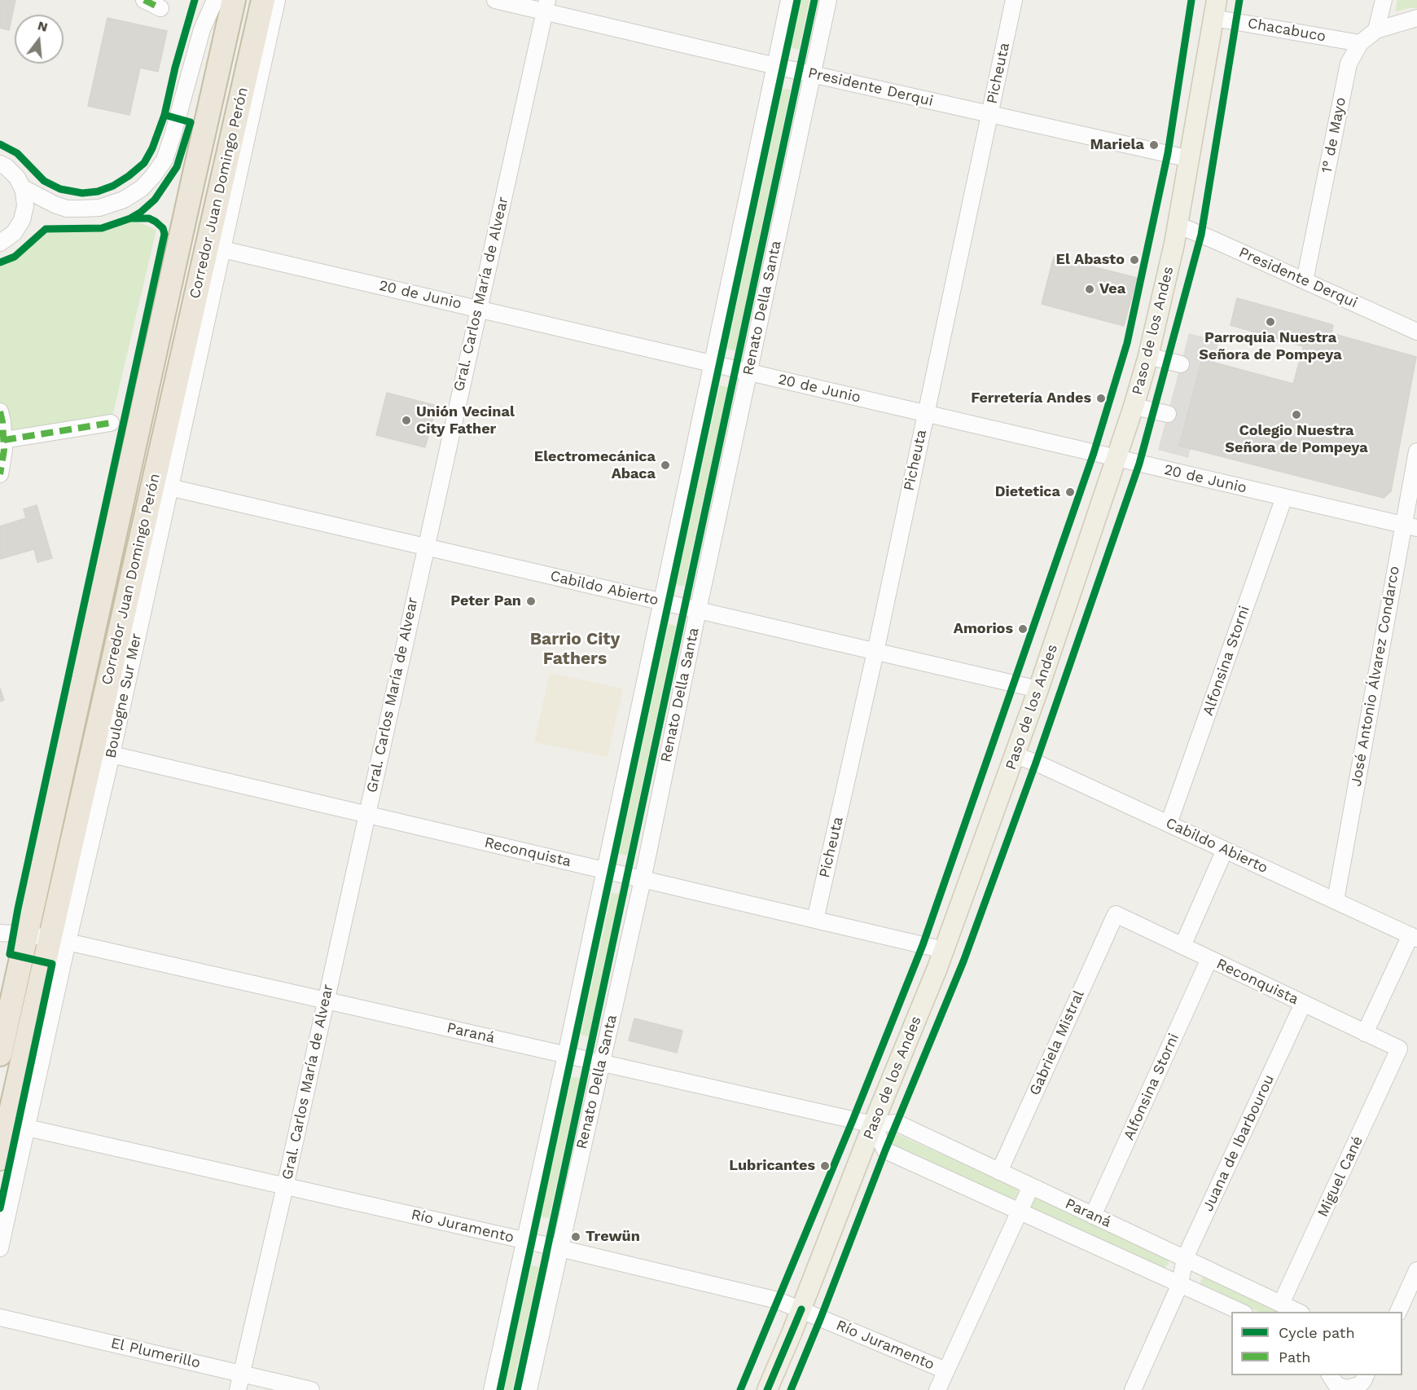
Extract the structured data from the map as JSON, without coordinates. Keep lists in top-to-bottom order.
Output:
{
  "streets": {
    "highway": ["Corredor Juan Domingo Perón"],
    "main road": ["Paso de los Andes"],
    "street": [
      "Chacabuco",
      "Picheuta",
      "Presidente Derqui",
      "1° de Mayo",
      "Gral. Carlos María de Alvear",
      "20 de Junio",
      "Renato Della Santa",
      "Cabildo Abierto",
      "Alfonsina Storni",
      "José Antonio Álvarez Condarco",
      "Boulogne Sur Mer",
      "Reconquista",
      "Paraná",
      "Gabriela Mistral",
      "Juana de Ibarbourou",
      "Miguel Cané",
      "Río Juramento",
      "El Plumerillo"
    ]
  },
  "crossings": [
    ["Chacabuco", "1° de Mayo"],
    ["Chacabuco", "Paso de los Andes"],
    ["Picheuta", "Presidente Derqui"],
    ["Picheuta", "20 de Junio"],
    ["Picheuta", "Cabildo Abierto"],
    ["Picheuta", "Reconquista"],
    ["Presidente Derqui", "1° de Mayo"],
    ["Presidente Derqui", "Gral. Carlos María de Alvear"],
    ["Presidente Derqui", "Renato Della Santa"],
    ["Presidente Derqui", "Paso de los Andes"],
    ["Corredor Juan Domingo Perón", "Boulogne Sur Mer"],
    ["Corredor Juan Domingo Perón", "Paraná"],
    ["Gral. Carlos María de Alvear", "20 de Junio"],
    ["Gral. Carlos María de Alvear", "Cabildo Abierto"],
    ["Gral. Carlos María de Alvear", "Reconquista"],
    ["Gral. Carlos María de Alvear", "Paraná"],
    ["Gral. Carlos María de Alvear", "Río Juramento"],
    ["Gral. Carlos María de Alvear", "El Plumerillo"],
    ["20 de Junio", "Renato Della Santa"],
    ["20 de Junio", "Paso de los Andes"],
    ["20 de Junio", "Alfonsina Storni"],
    ["20 de Junio", "José Antonio Álvarez Condarco"],
    ["20 de Junio", "Boulogne Sur Mer"],
    ["Renato Della Santa", "Cabildo Abierto"],
    ["Renato Della Santa", "Reconquista"],
    ["Renato Della Santa", "Paraná"],
    ["Renato Della Santa", "Río Juramento"],
    ["Paso de los Andes", "Cabildo Abierto"],
    ["Paso de los Andes", "Reconquista"],
    ["Paso de los Andes", "Paraná"],
    ["Paso de los Andes", "Río Juramento"],
    ["Cabildo Abierto", "Alfonsina Storni"],
    ["Cabildo Abierto", "José Antonio Álvarez Condarco"],
    ["Cabildo Abierto", "Boulogne Sur Mer"],
    ["Alfonsina Storni", "Reconquista"],
    ["Alfonsina Storni", "Paraná"],
    ["Boulogne Sur Mer", "Reconquista"],
    ["Boulogne Sur Mer", "Paraná"],
    ["Boulogne Sur Mer", "Río Juramento"],
    ["Reconquista", "Gabriela Mistral"],
    ["Reconquista", "Juana de Ibarbourou"],
    ["Reconquista", "Miguel Cané"],
    ["Paraná", "Gabriela Mistral"],
    ["Paraná", "Juana de Ibarbourou"],
    ["Paraná", "Miguel Cané"]
  ],
  "districts": ["Barrio City Fathers"],
  "places": [
    "Mariela",
    "El Abasto",
    "Vea",
    "Parroquia Nuestra Señora de Pompeya",
    "Ferretería Andes",
    "Colegio Nuestra Señora de Pompeya",
    "Unión Vecinal City Father",
    "Electromecánica Abaca",
    "Dietetica",
    "Peter Pan",
    "Amorios",
    "Lubricantes",
    "Trewün"
  ],
  "legend": ["Cycle path", "Path"],
  "north": "top"
}
